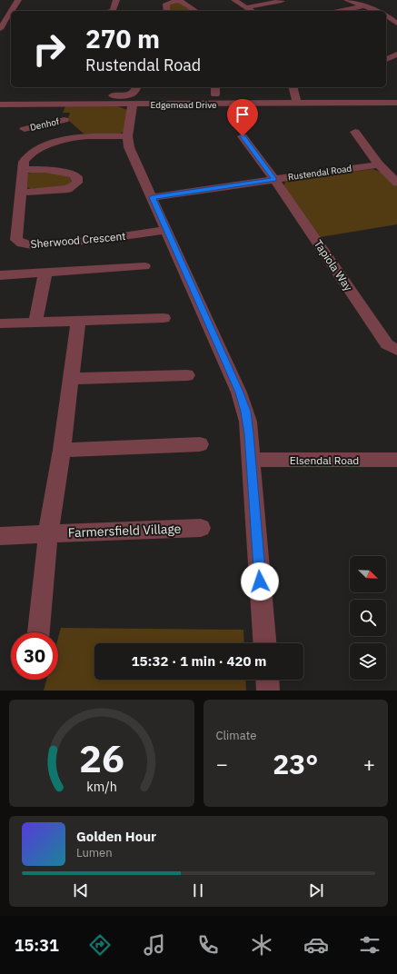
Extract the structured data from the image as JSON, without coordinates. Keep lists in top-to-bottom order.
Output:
{
  "streets": {
    "street": [
      "Edgemead Drive",
      "Denhof",
      "Rustendal Road",
      "Sherwood Crescent",
      "Tapiola Way",
      "Elsendal Road",
      "Farmersfield Village"
    ]
  },
  "crossings": [
    ["Denhof", "Sherwood Crescent"],
    ["Rustendal Road", "Tapiola Way"]
  ],
  "north": "bottom right",
  "page": {
    "turn": ["270 m", "Rustendal Road"],
    "limit": "30",
    "trip": "15:32 · 1 min · 420 m",
    "tile": "Climate",
    "heat": ["−", "23°", "+"],
    "song": ["Golden Hour", "Lumen"],
    "tabs": "15:31",
    "gauge": ["26", "km/h"]
  }
}
